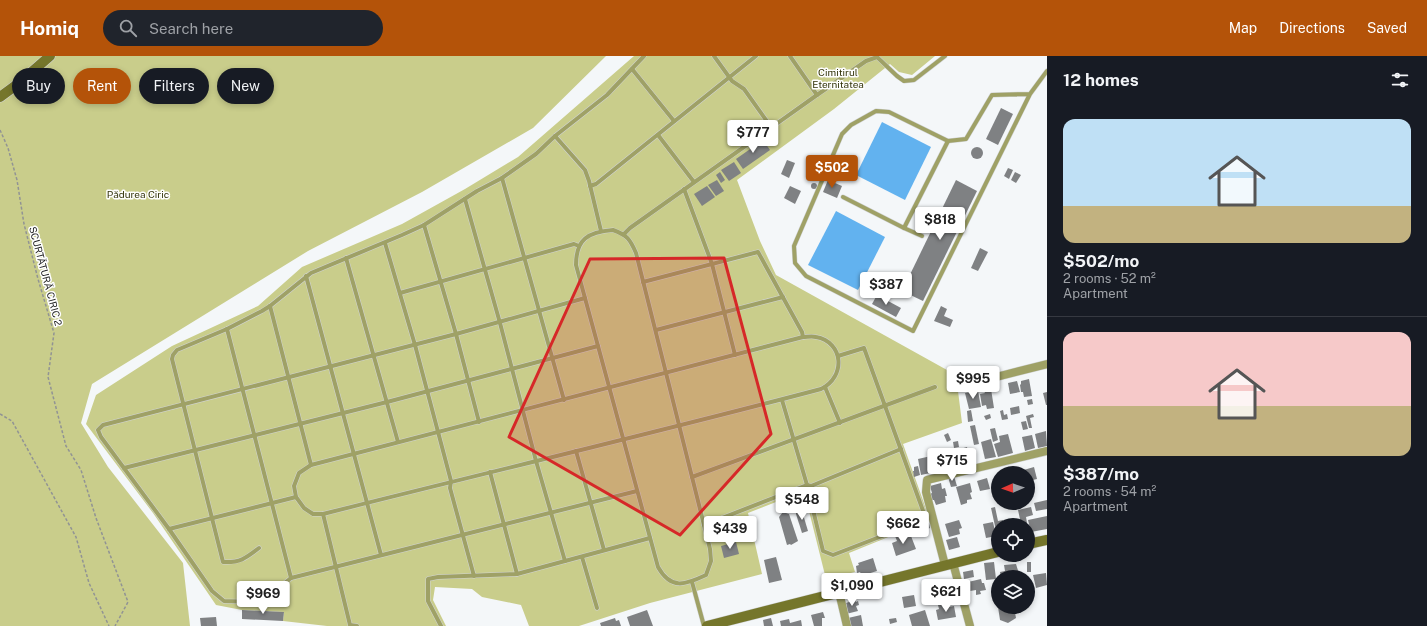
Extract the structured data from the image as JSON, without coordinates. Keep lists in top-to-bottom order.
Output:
{
  "streets": {
    "path": ["SCURTĂTURĂ CIRIC 2"]
  },
  "parks": ["Cimitirul Eternitatea", "Pădurea Ciric"],
  "north": "left",
  "page": {
    "header": "Homiq",
    "search": "Search here",
    "nav": ["Map", "Directions", "Saved"],
    "heading": "12 homes",
    "chip": [
      "Buy",
      "Rent",
      "Filters",
      "New"
    ],
    "list": [
      {
        "name": "$502/mo",
        "note": "2 rooms · 52 m² · Apartment"
      },
      {
        "name": "$387/mo",
        "note": "2 rooms · 54 m² · Apartment"
      }
    ],
    "price": [
      "$777",
      "$502",
      "$818",
      "$387",
      "$995",
      "$715",
      "$548",
      "$662",
      "$439",
      "$1,090",
      "$621",
      "$969"
    ]
  }
}
